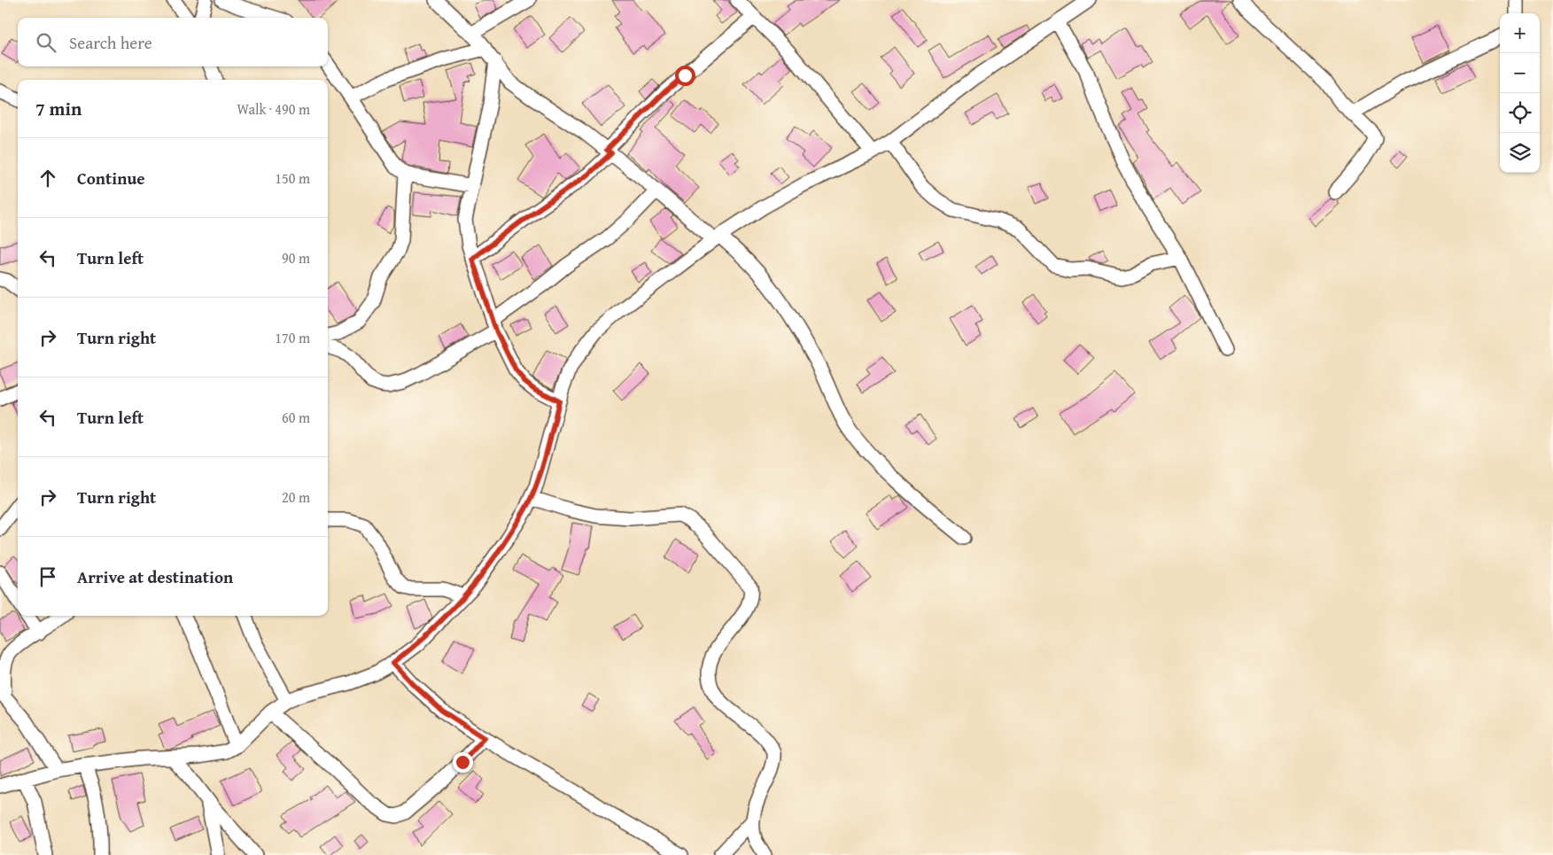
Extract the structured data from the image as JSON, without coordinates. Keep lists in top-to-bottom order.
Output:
{
  "page": {
    "map_buttons": ["+", "−"],
    "search": "Search here",
    "heading": ["7 min", "Walk · 490 m"],
    "list": [
      ["Continue", "150 m"],
      ["Turn left", "90 m"],
      ["Turn right", "170 m"],
      ["Turn left", "60 m"],
      ["Turn right", "20 m"],
      "Arrive at destination"
    ]
  }
}
